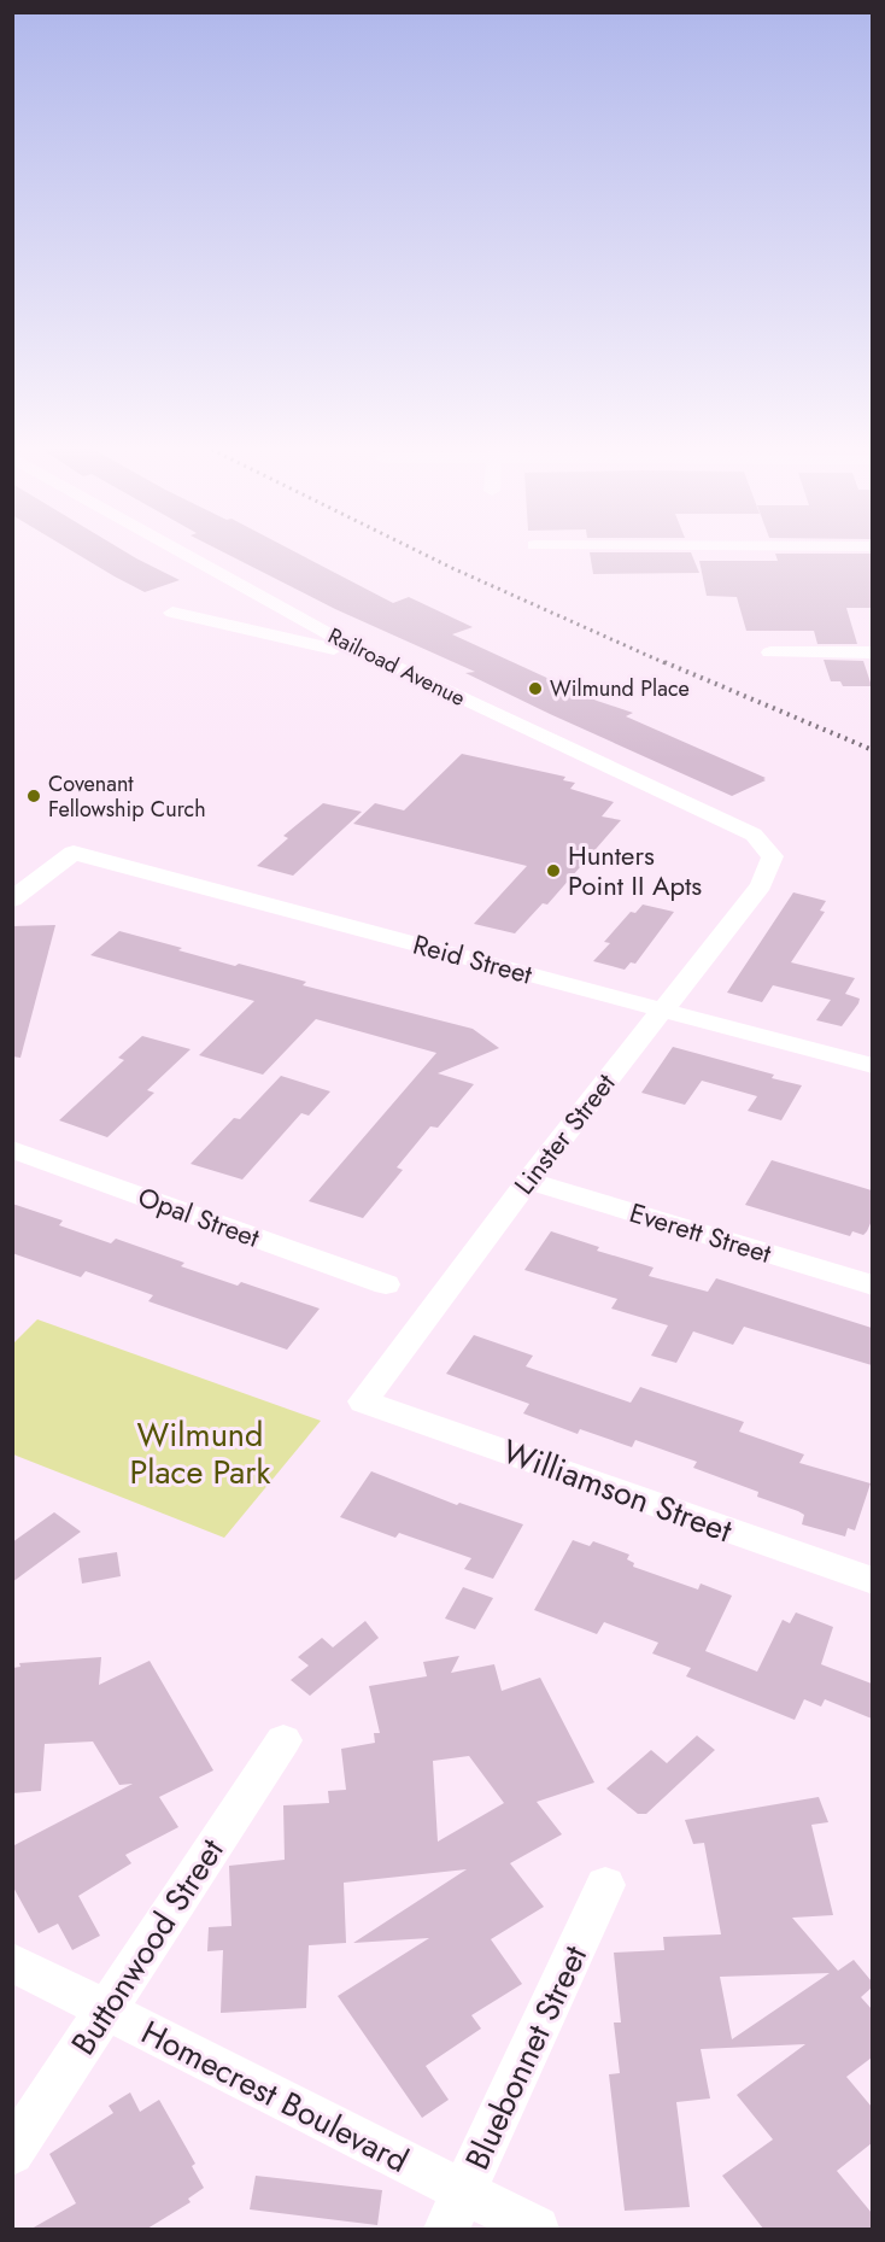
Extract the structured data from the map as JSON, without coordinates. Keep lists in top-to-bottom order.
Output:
{
  "streets": {
    "street": [
      "Railroad Avenue",
      "Reid Street",
      "Linster Street",
      "Opal Street",
      "Everett Street",
      "Williamson Street",
      "Buttonwood Street",
      "Bluebonnet Street",
      "Homecrest Boulevard"
    ]
  },
  "crossings": [
    ["Railroad Avenue", "Linster Street"],
    ["Reid Street", "Linster Street"],
    ["Linster Street", "Everett Street"],
    ["Linster Street", "Williamson Street"],
    ["Buttonwood Street", "Homecrest Boulevard"],
    ["Bluebonnet Street", "Homecrest Boulevard"]
  ],
  "parks": ["Wilmund Place Park"],
  "places": ["Wilmund Place", "Covenant Fellowship Curch", "Hunters Point II Apts"]
}
